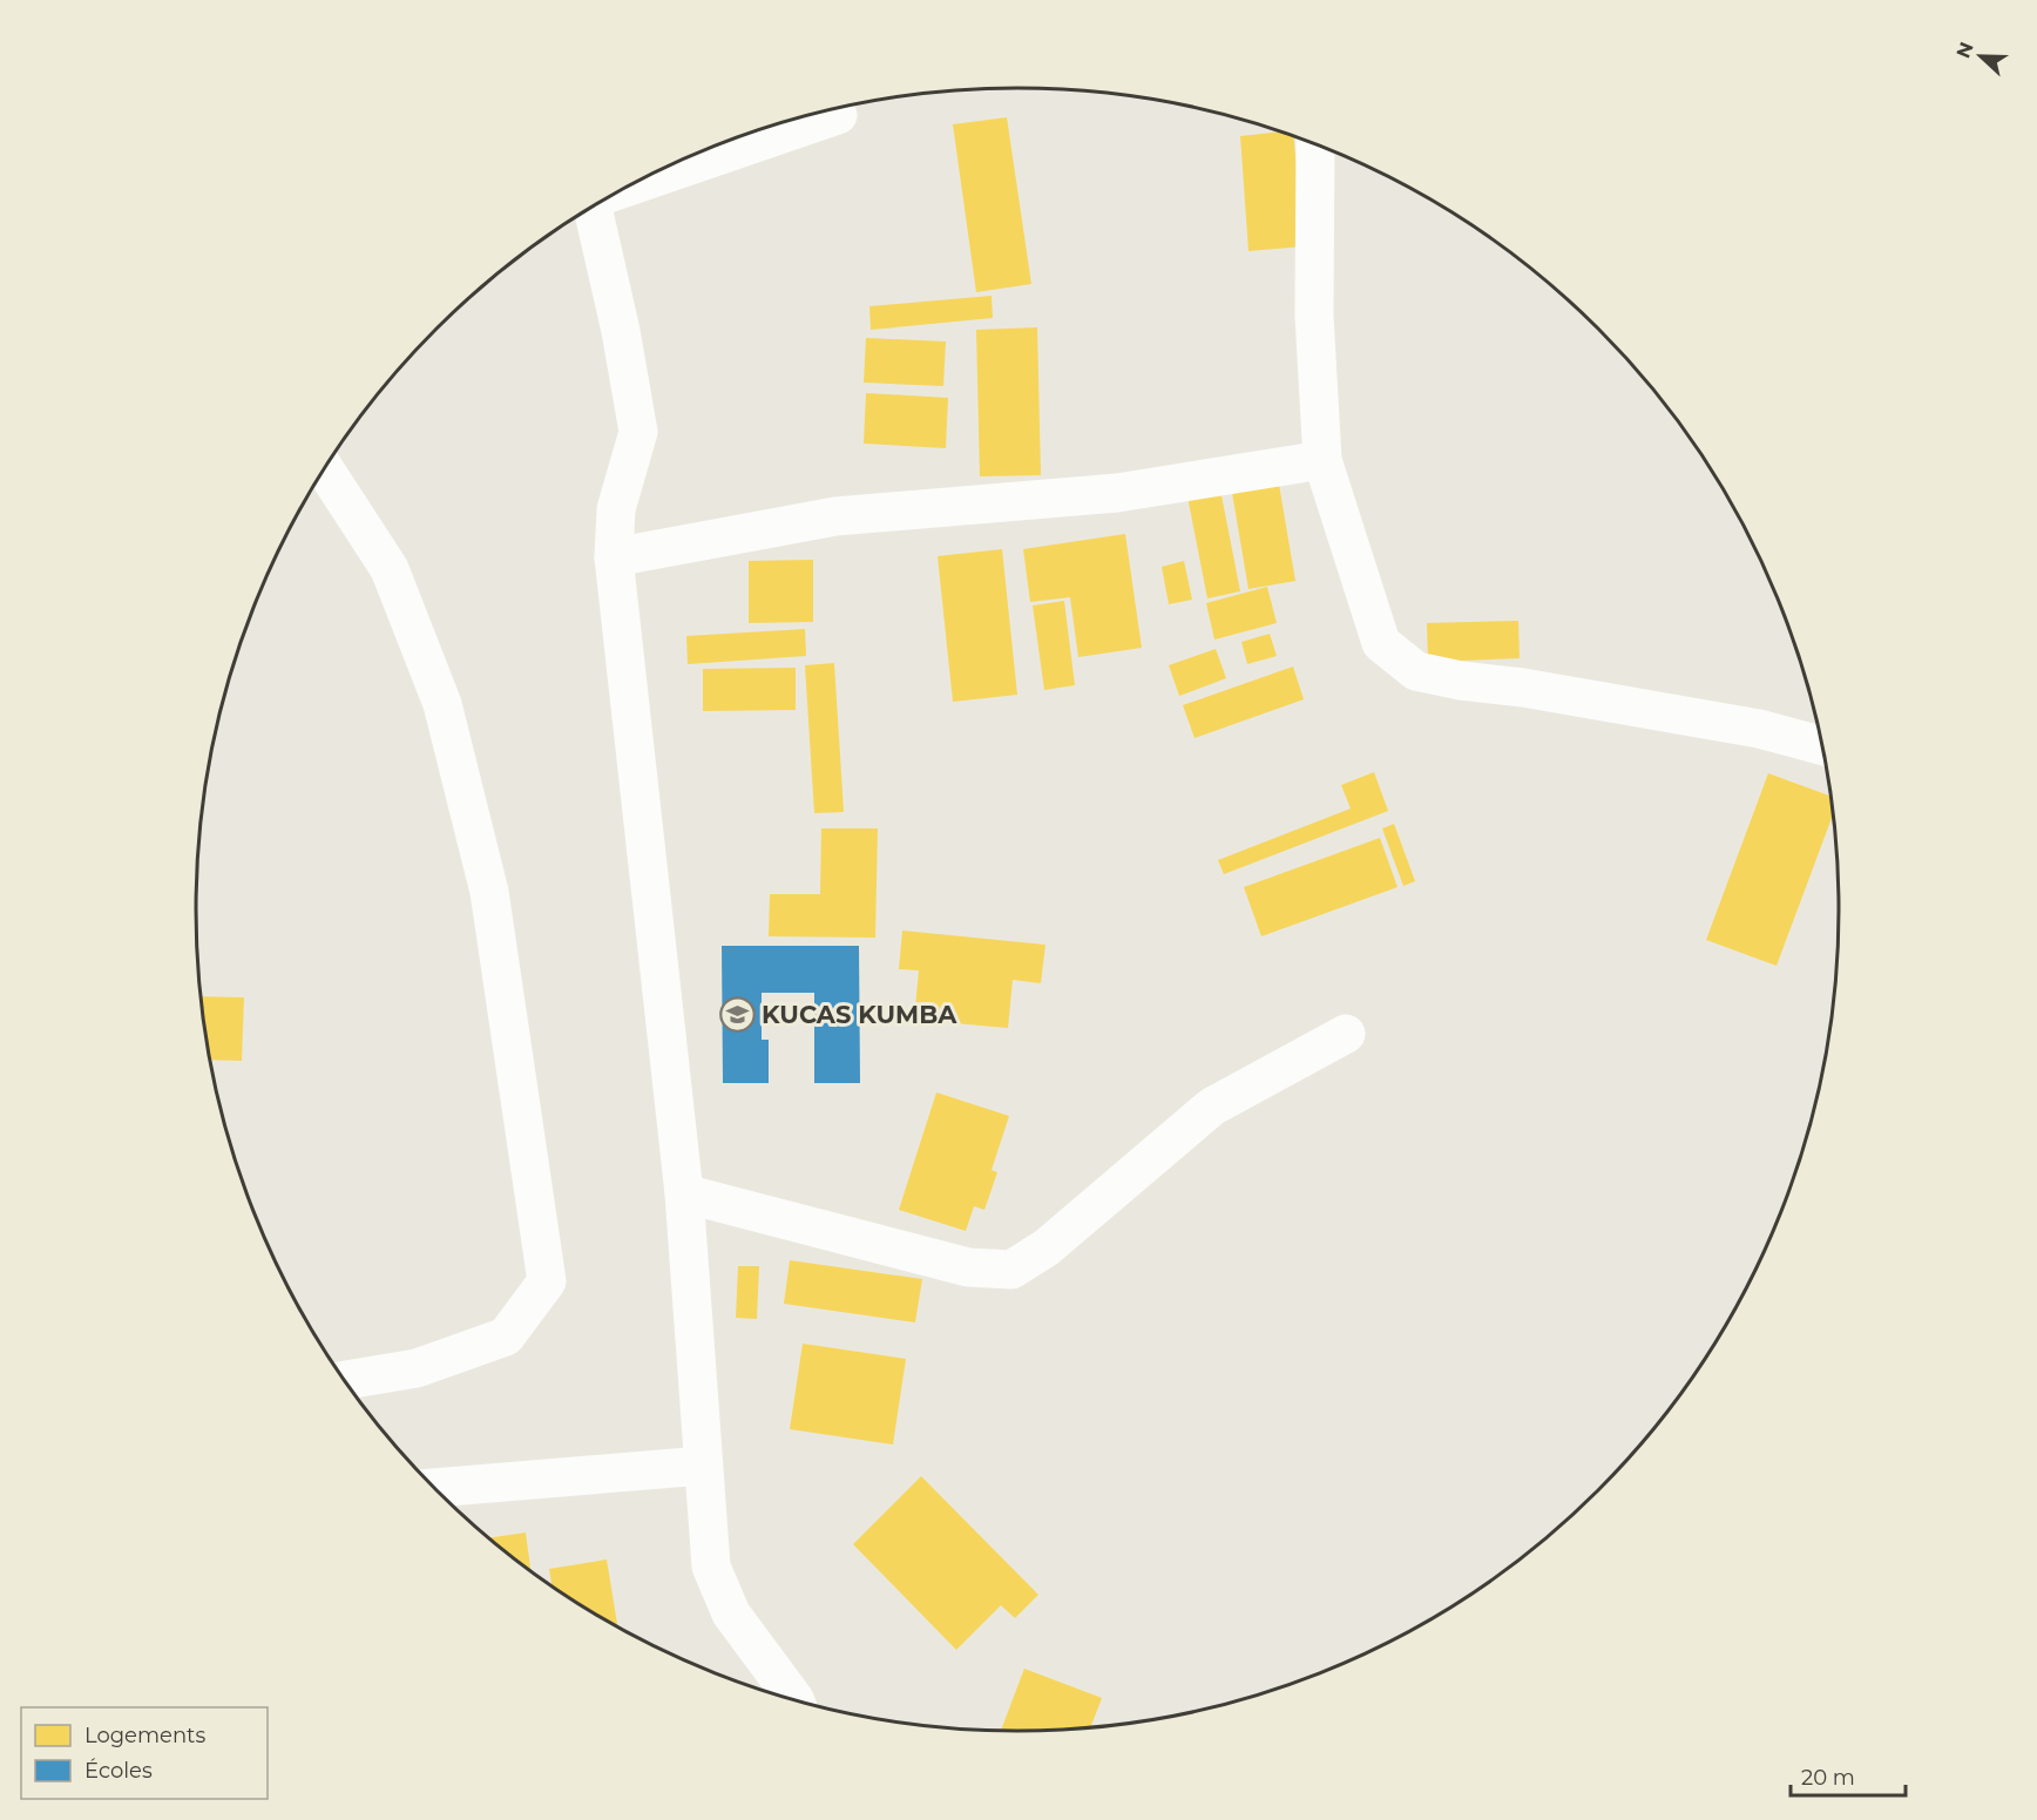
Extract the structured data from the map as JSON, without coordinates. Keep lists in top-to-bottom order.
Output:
{
  "places": {
    "school or university": ["KUCAS KUMBA"]
  },
  "legend": ["Logements", "Écoles"],
  "scale_bar": "20 m",
  "north": "left"
}
